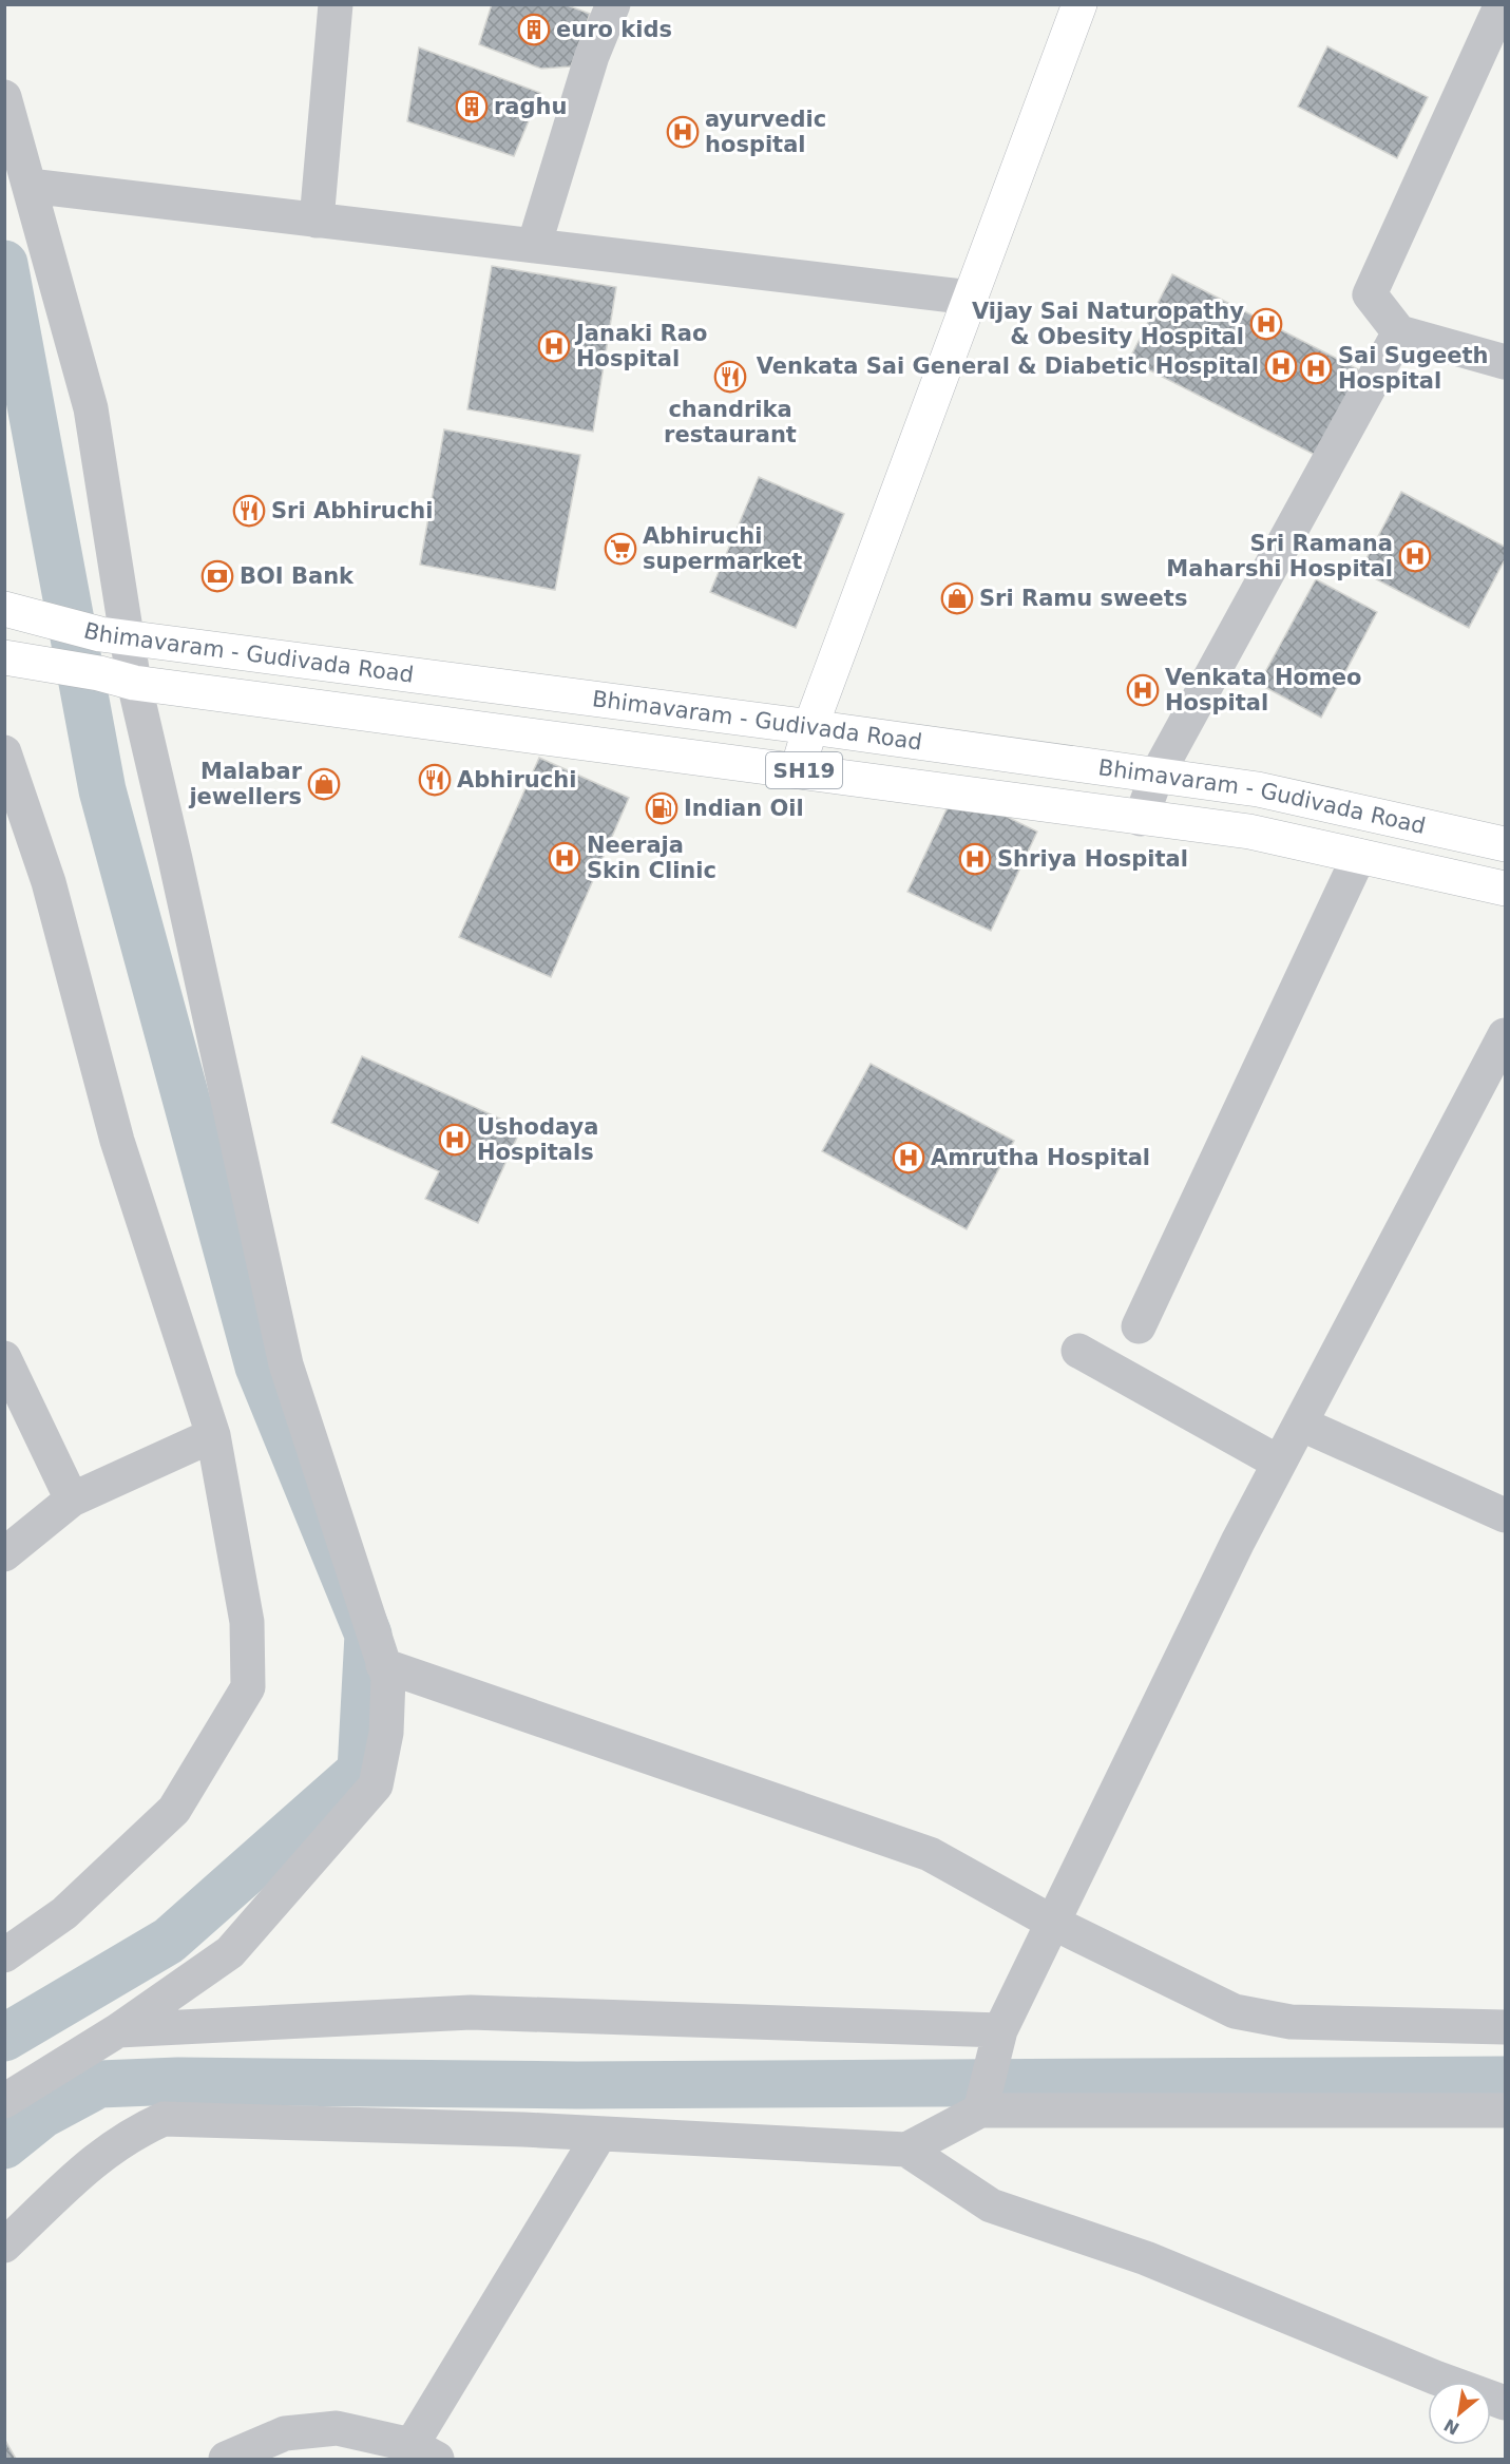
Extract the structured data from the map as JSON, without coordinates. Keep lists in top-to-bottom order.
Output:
{
  "streets": {
    "main road": ["Bhimavaram - Gudivada Road", "SH19"]
  },
  "places": {
    "building": ["euro kids", "raghu"],
    "hospital": [
      "ayurvedic hospital",
      "Vijay Sai Naturopathy & Obesity Hospital",
      "Janaki Rao Hospital",
      "Venkata Sai General & Diabetic Hospital",
      "Sai Sugeeth Hospital",
      "Sri Ramana Maharshi Hospital",
      "Venkata Homeo Hospital",
      "Neeraja Skin Clinic",
      "Shriya Hospital",
      "Ushodaya Hospitals",
      "Amrutha Hospital"
    ],
    "restaurant": ["chandrika restaurant", "Sri Abhiruchi", "Abhiruchi"],
    "supermarket": ["Abhiruchi supermarket"],
    "bank": ["BOI Bank"],
    "shop": ["Sri Ramu sweets", "Malabar jewellers"],
    "fuel station": ["Indian Oil"]
  },
  "north": "bottom left"
}
